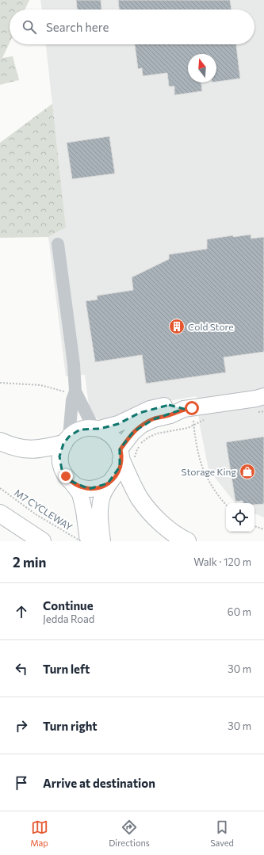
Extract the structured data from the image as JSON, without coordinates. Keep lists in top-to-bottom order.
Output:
{
  "streets": {
    "path": ["M7 CYCLEWAY"]
  },
  "places": {
    "building": ["Cold Store"],
    "shop": ["Storage King"]
  },
  "north": "top",
  "page": {
    "search": "Search here",
    "heading": ["2 min", "Walk · 120 m"],
    "list": [
      ["Continue", "Jedda Road", "60 m"],
      ["Turn left", "30 m"],
      ["Turn right", "30 m"],
      "Arrive at destination"
    ],
    "nav": ["Map", "Directions", "Saved"]
  }
}
